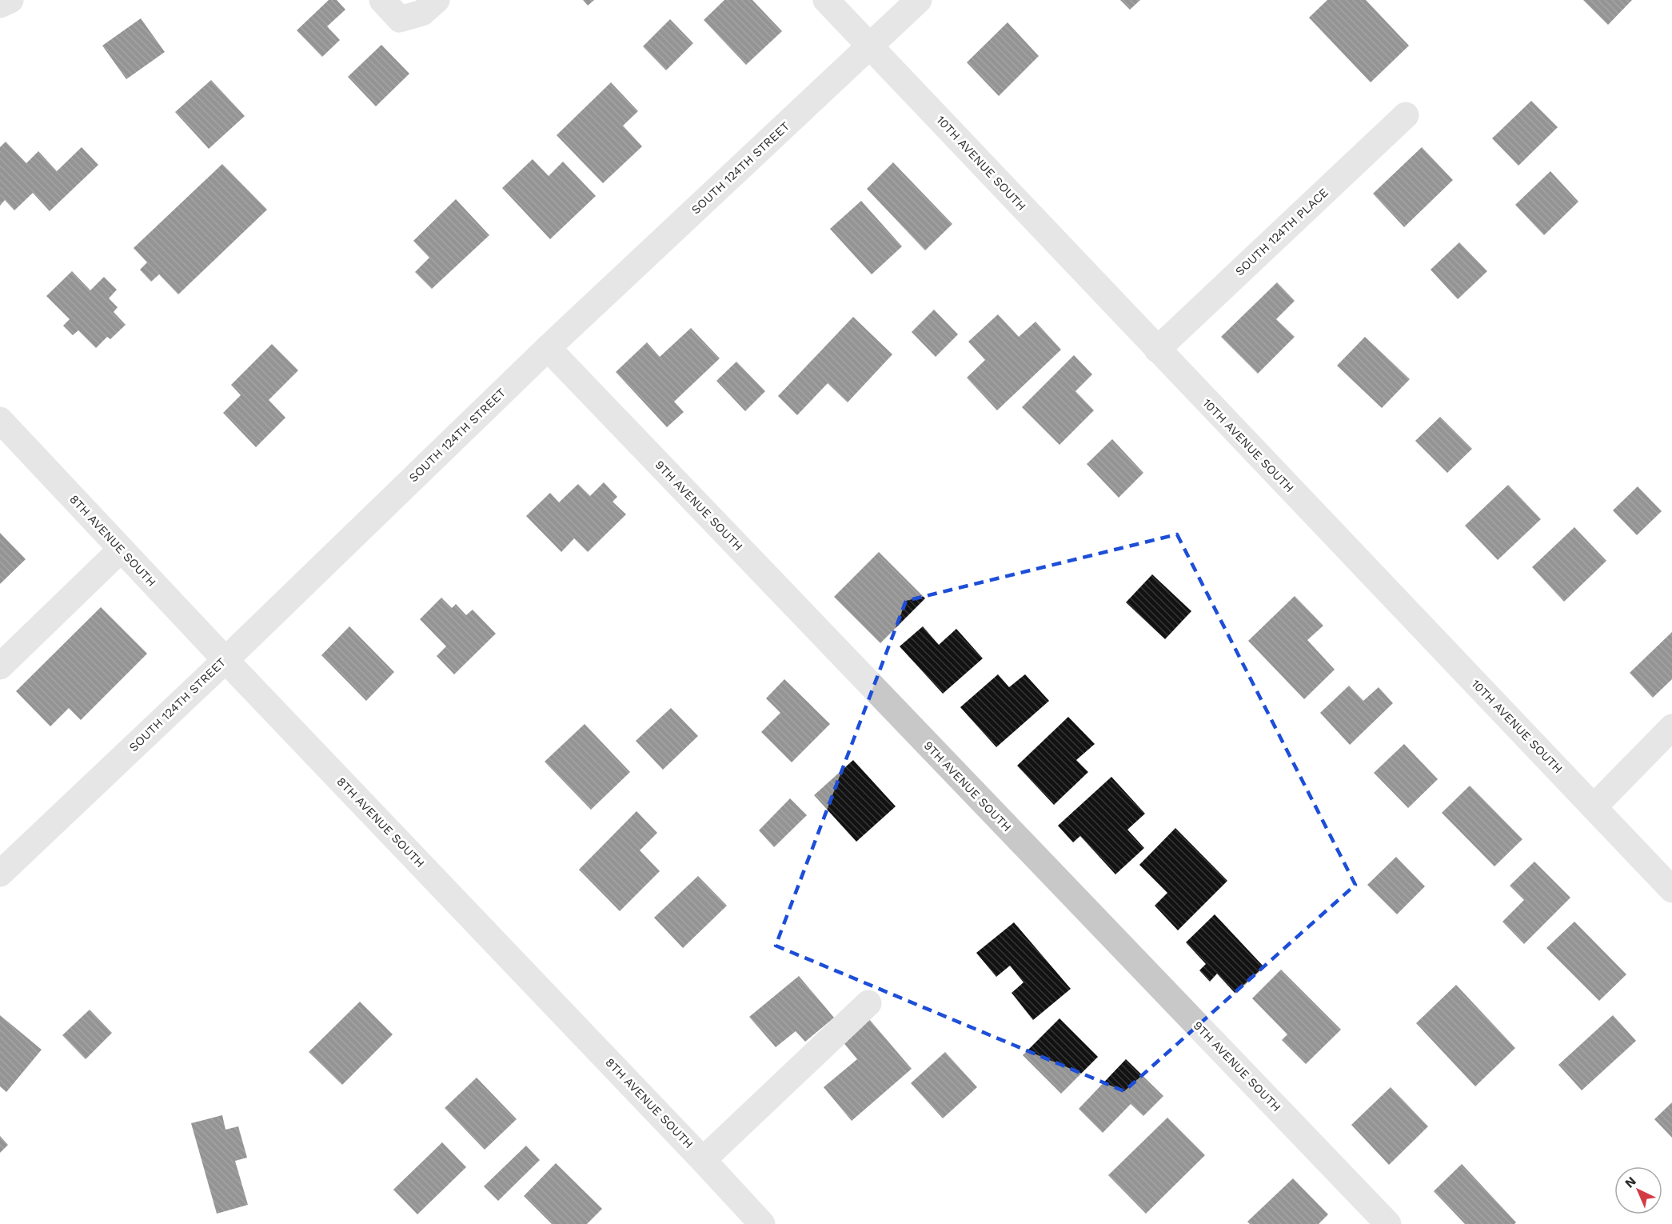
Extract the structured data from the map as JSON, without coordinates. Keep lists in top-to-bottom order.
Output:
{
  "streets": {
    "street": [
      "10TH AVENUE SOUTH",
      "SOUTH 124TH STREET",
      "SOUTH 124TH PLACE",
      "9TH AVENUE SOUTH",
      "8TH AVENUE SOUTH"
    ]
  },
  "crossings": [
    ["10TH AVENUE SOUTH", "SOUTH 124TH STREET"],
    ["10TH AVENUE SOUTH", "SOUTH 124TH PLACE"],
    ["SOUTH 124TH STREET", "9TH AVENUE SOUTH"],
    ["SOUTH 124TH STREET", "8TH AVENUE SOUTH"]
  ],
  "north": "top left"
}
